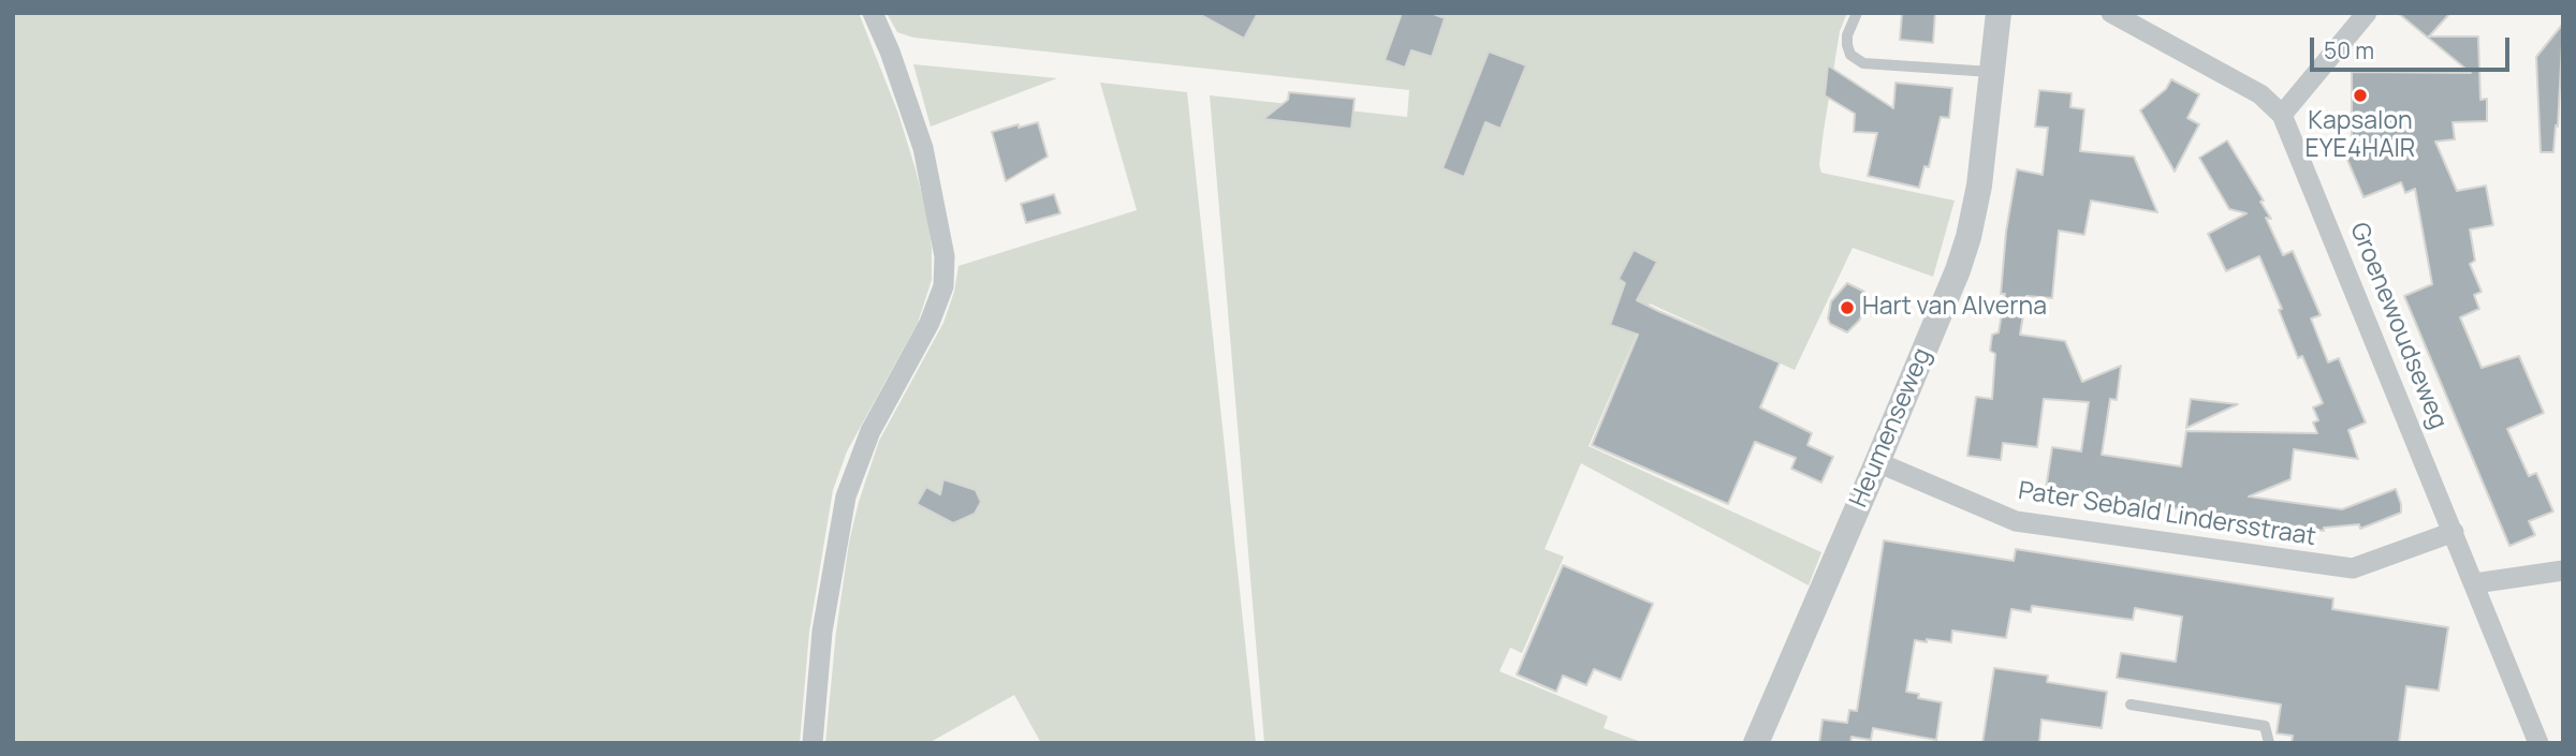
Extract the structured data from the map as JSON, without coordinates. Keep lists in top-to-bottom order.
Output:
{
  "streets": {
    "street": ["Groenewoudseweg", "Heumenseweg", "Pater Sebald Lindersstraat"]
  },
  "crossings": [
    ["Groenewoudseweg", "Pater Sebald Lindersstraat"],
    ["Heumenseweg", "Pater Sebald Lindersstraat"]
  ],
  "places": ["Kapsalon EYE4HAIR", "Hart van Alverna"],
  "scale_bar": "50 m"
}
